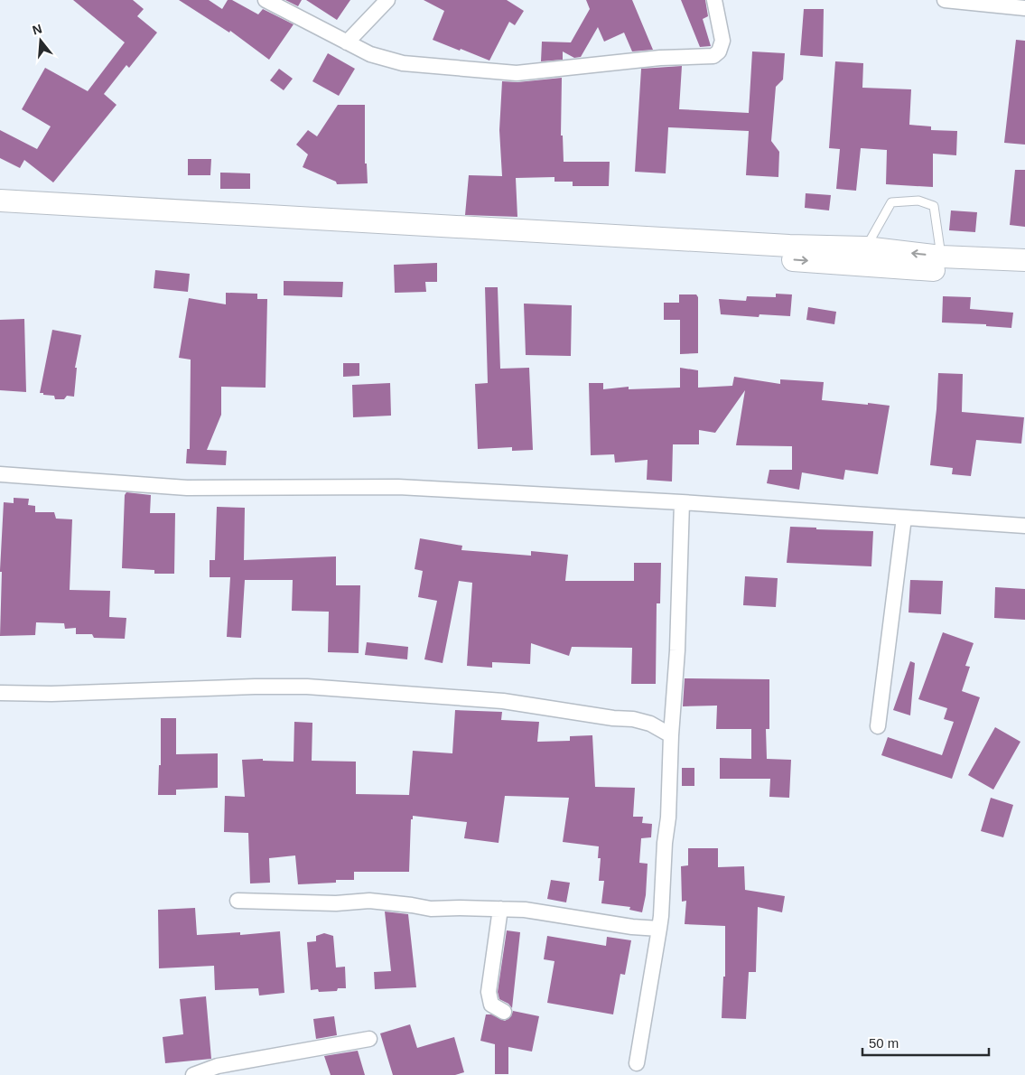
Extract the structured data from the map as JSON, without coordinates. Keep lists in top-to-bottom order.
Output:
{
  "scale_bar": "50 m",
  "north": "top"
}
